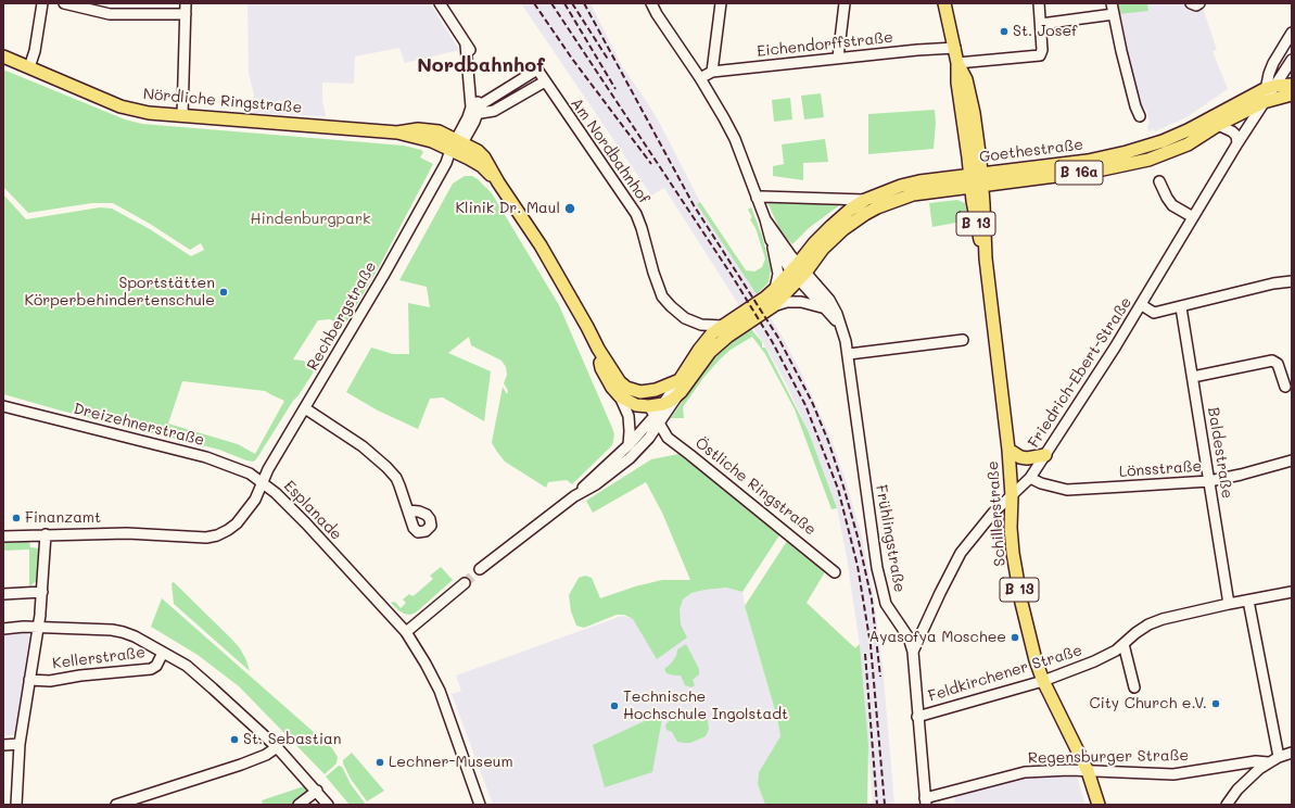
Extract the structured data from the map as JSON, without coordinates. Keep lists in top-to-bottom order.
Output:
{
  "streets": {
    "main road": [
      "Nördliche Ringstraße",
      "Goethestraße",
      "B 16a",
      "B 13",
      "Schillerstraße"
    ],
    "street": [
      "Eichendorffstraße",
      "Am Nordbahnhof",
      "Rechbergstraße",
      "Friedrich-Ebert-Straße",
      "Dreizehnerstraße",
      "Baldestraße",
      "Lönsstraße",
      "Östliche Ringstraße",
      "Esplanade",
      "Frühlingstraße",
      "Kellerstraße",
      "Feldkirchener Straße",
      "Regensburger Straße"
    ]
  },
  "crossings": [
    ["Eichendorffstraße", "Schillerstraße"],
    ["Nördliche Ringstraße", "Rechbergstraße"],
    ["Am Nordbahnhof", "Rechbergstraße"],
    ["Goethestraße", "Friedrich-Ebert-Straße"],
    ["Goethestraße", "Schillerstraße"],
    ["Goethestraße", "Frühlingstraße"],
    ["Rechbergstraße", "Dreizehnerstraße"],
    ["Rechbergstraße", "Esplanade"],
    ["Friedrich-Ebert-Straße", "Lönsstraße"],
    ["Friedrich-Ebert-Straße", "Schillerstraße"],
    ["Friedrich-Ebert-Straße", "Frühlingstraße"],
    ["Dreizehnerstraße", "Esplanade"],
    ["Baldestraße", "Lönsstraße"],
    ["Baldestraße", "Feldkirchener Straße"],
    ["Schillerstraße", "Feldkirchener Straße"],
    ["Schillerstraße", "Regensburger Straße"],
    ["Frühlingstraße", "Feldkirchener Straße"],
    ["Frühlingstraße", "Regensburger Straße"]
  ],
  "districts": ["Nordbahnhof"],
  "parks": ["Hindenburgpark"],
  "places": [
    "St. Josef",
    "Klinik Dr. Maul",
    "Sportstätten Körperbehindertenschule",
    "Finanzamt",
    "Ayasofya Moschee",
    "City Church e.V.",
    "Technische Hochschule Ingolstadt",
    "St. Sebastian",
    "Lechner-Museum"
  ]
}
